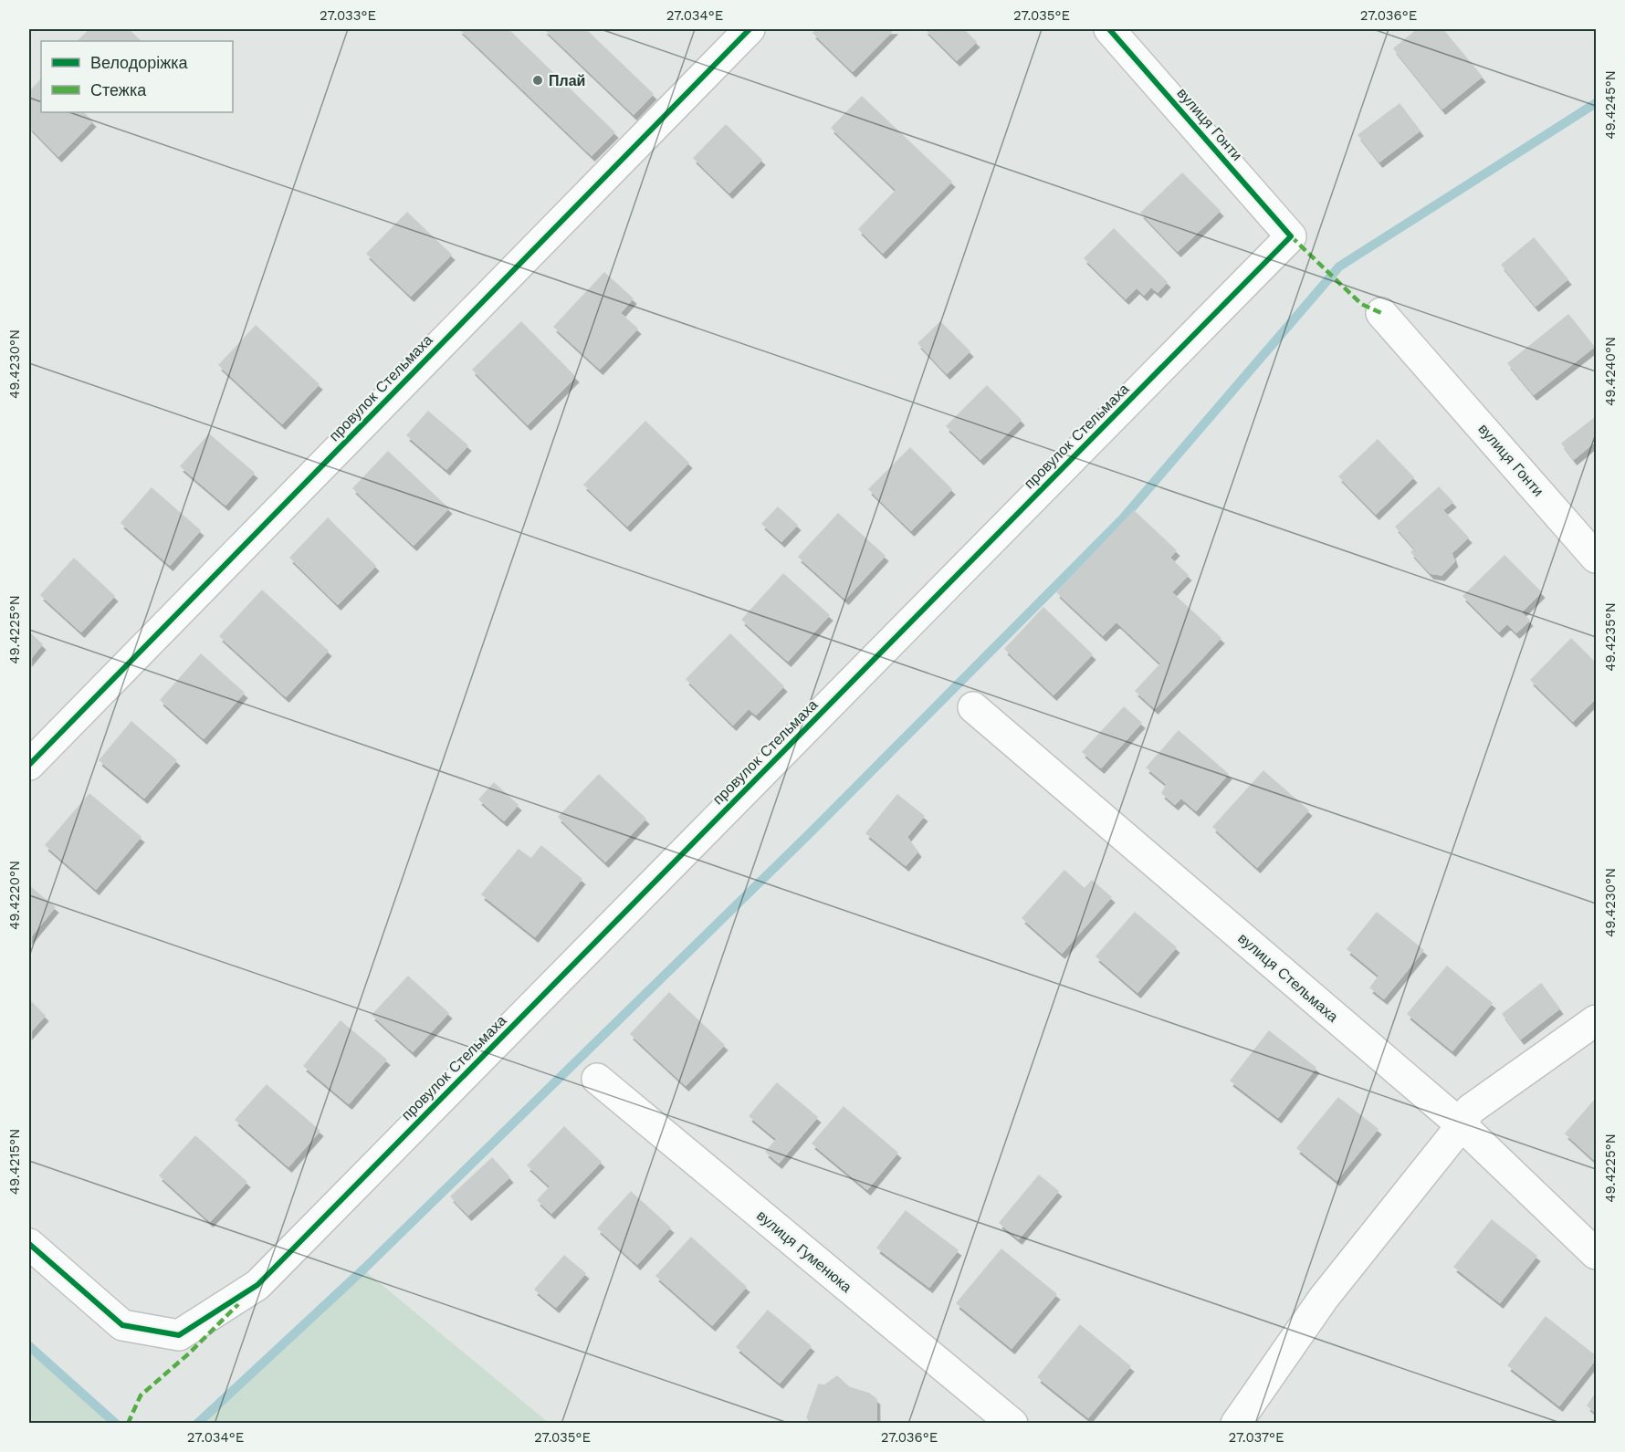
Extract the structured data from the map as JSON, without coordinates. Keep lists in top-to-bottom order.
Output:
{
  "streets": {
    "street": [
      "вулиця Гонти",
      "провулок Стельмаха",
      "вулиця Стельмаха",
      "вулиця Гуменюка"
    ]
  },
  "crossings": [
    ["вулиця Гонти", "провулок Стельмаха"]
  ],
  "places": ["Плай"],
  "legend": ["Велодоріжка", "Стежка"],
  "coordinates": [
    "27.033°E",
    "27.034°E",
    "27.035°E",
    "27.036°E",
    "49.4245°N",
    "49.4230°N",
    "49.4240°N",
    "49.4225°N",
    "49.4235°N",
    "49.4220°N",
    "49.4215°N",
    "27.037°E"
  ]
}
